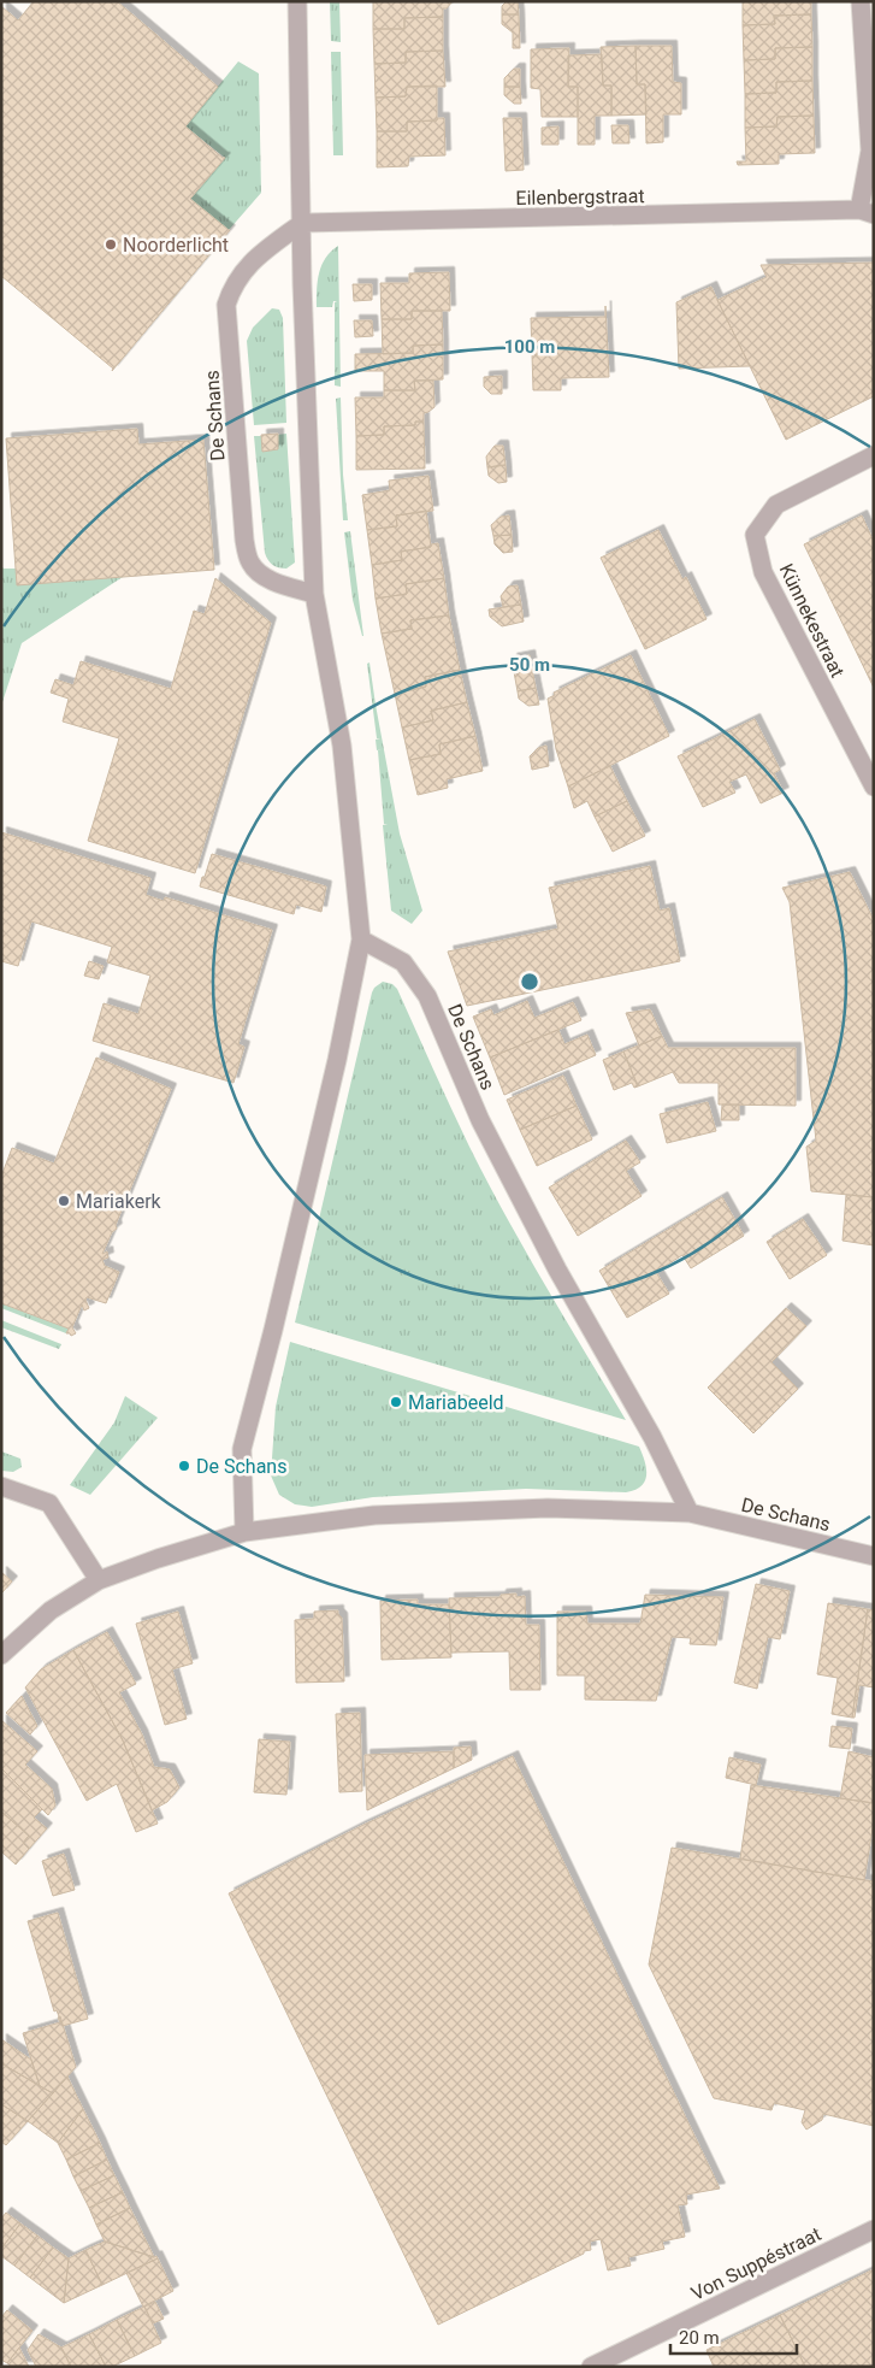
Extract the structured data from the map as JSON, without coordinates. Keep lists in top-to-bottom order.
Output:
{
  "streets": {
    "street": [
      "Eilenbergstraat",
      "De Schans",
      "Künnekestraat",
      "Von Suppéstraat"
    ]
  },
  "crossings": [
    ["Eilenbergstraat", "De Schans"]
  ],
  "places": [
    "Noorderlicht",
    "Mariakerk",
    "Mariabeeld",
    "De Schans"
  ],
  "scale_bar": "20 m",
  "rings": ["100 m", "50 m"]
}
